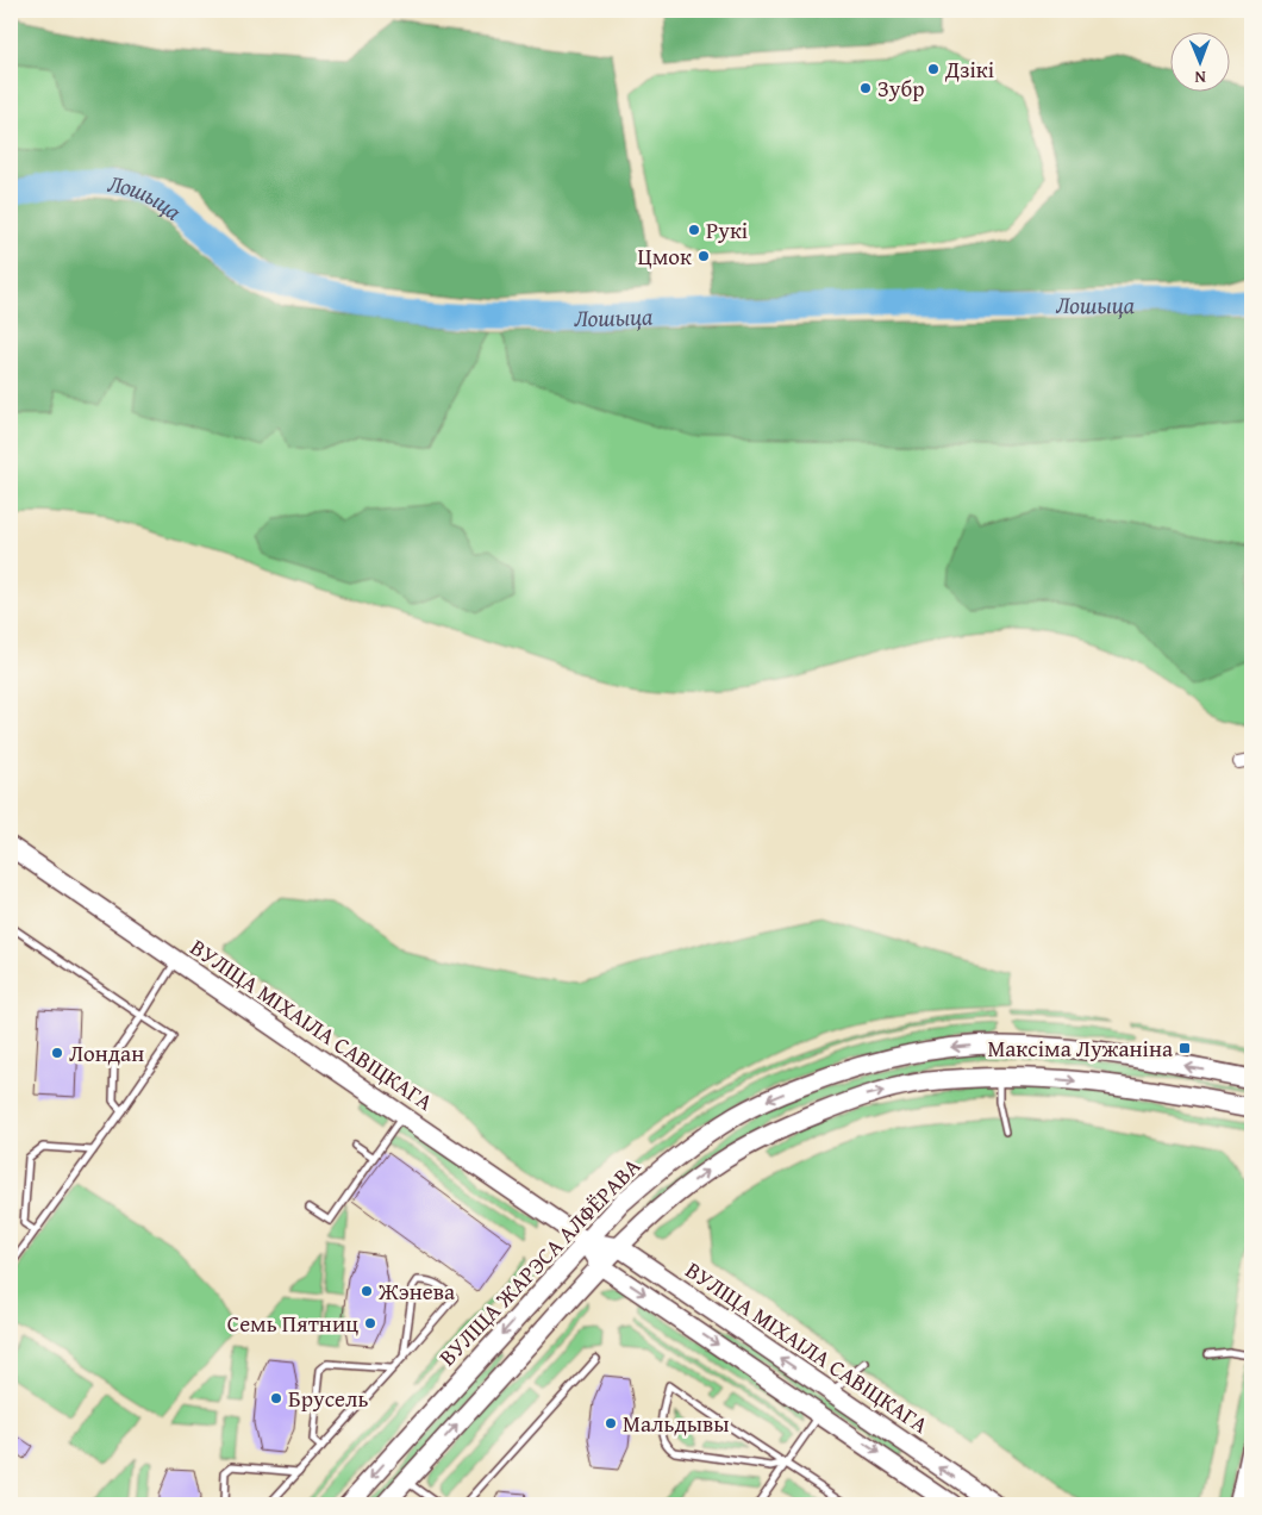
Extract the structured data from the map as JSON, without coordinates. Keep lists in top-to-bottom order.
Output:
{
  "streets": {
    "main road": ["ВУЛІЦА МІХАІЛА САВІЦКАГА", "ВУЛІЦА ЖАРЭСА АЛФЁРАВА"]
  },
  "crossings": [
    ["ВУЛІЦА МІХАІЛА САВІЦКАГА", "ВУЛІЦА ЖАРЭСА АЛФЁРАВА"]
  ],
  "water": ["Лошыца"],
  "places": {
    "other": [
      "Дзікі",
      "Зубр",
      "Рукі",
      "Цмок",
      "Лондан",
      "Жэнева",
      "Семь Пятниц",
      "Брусель",
      "Мальдывы"
    ],
    "transit": ["Максіма Лужаніна"]
  },
  "north": "bottom"
}
